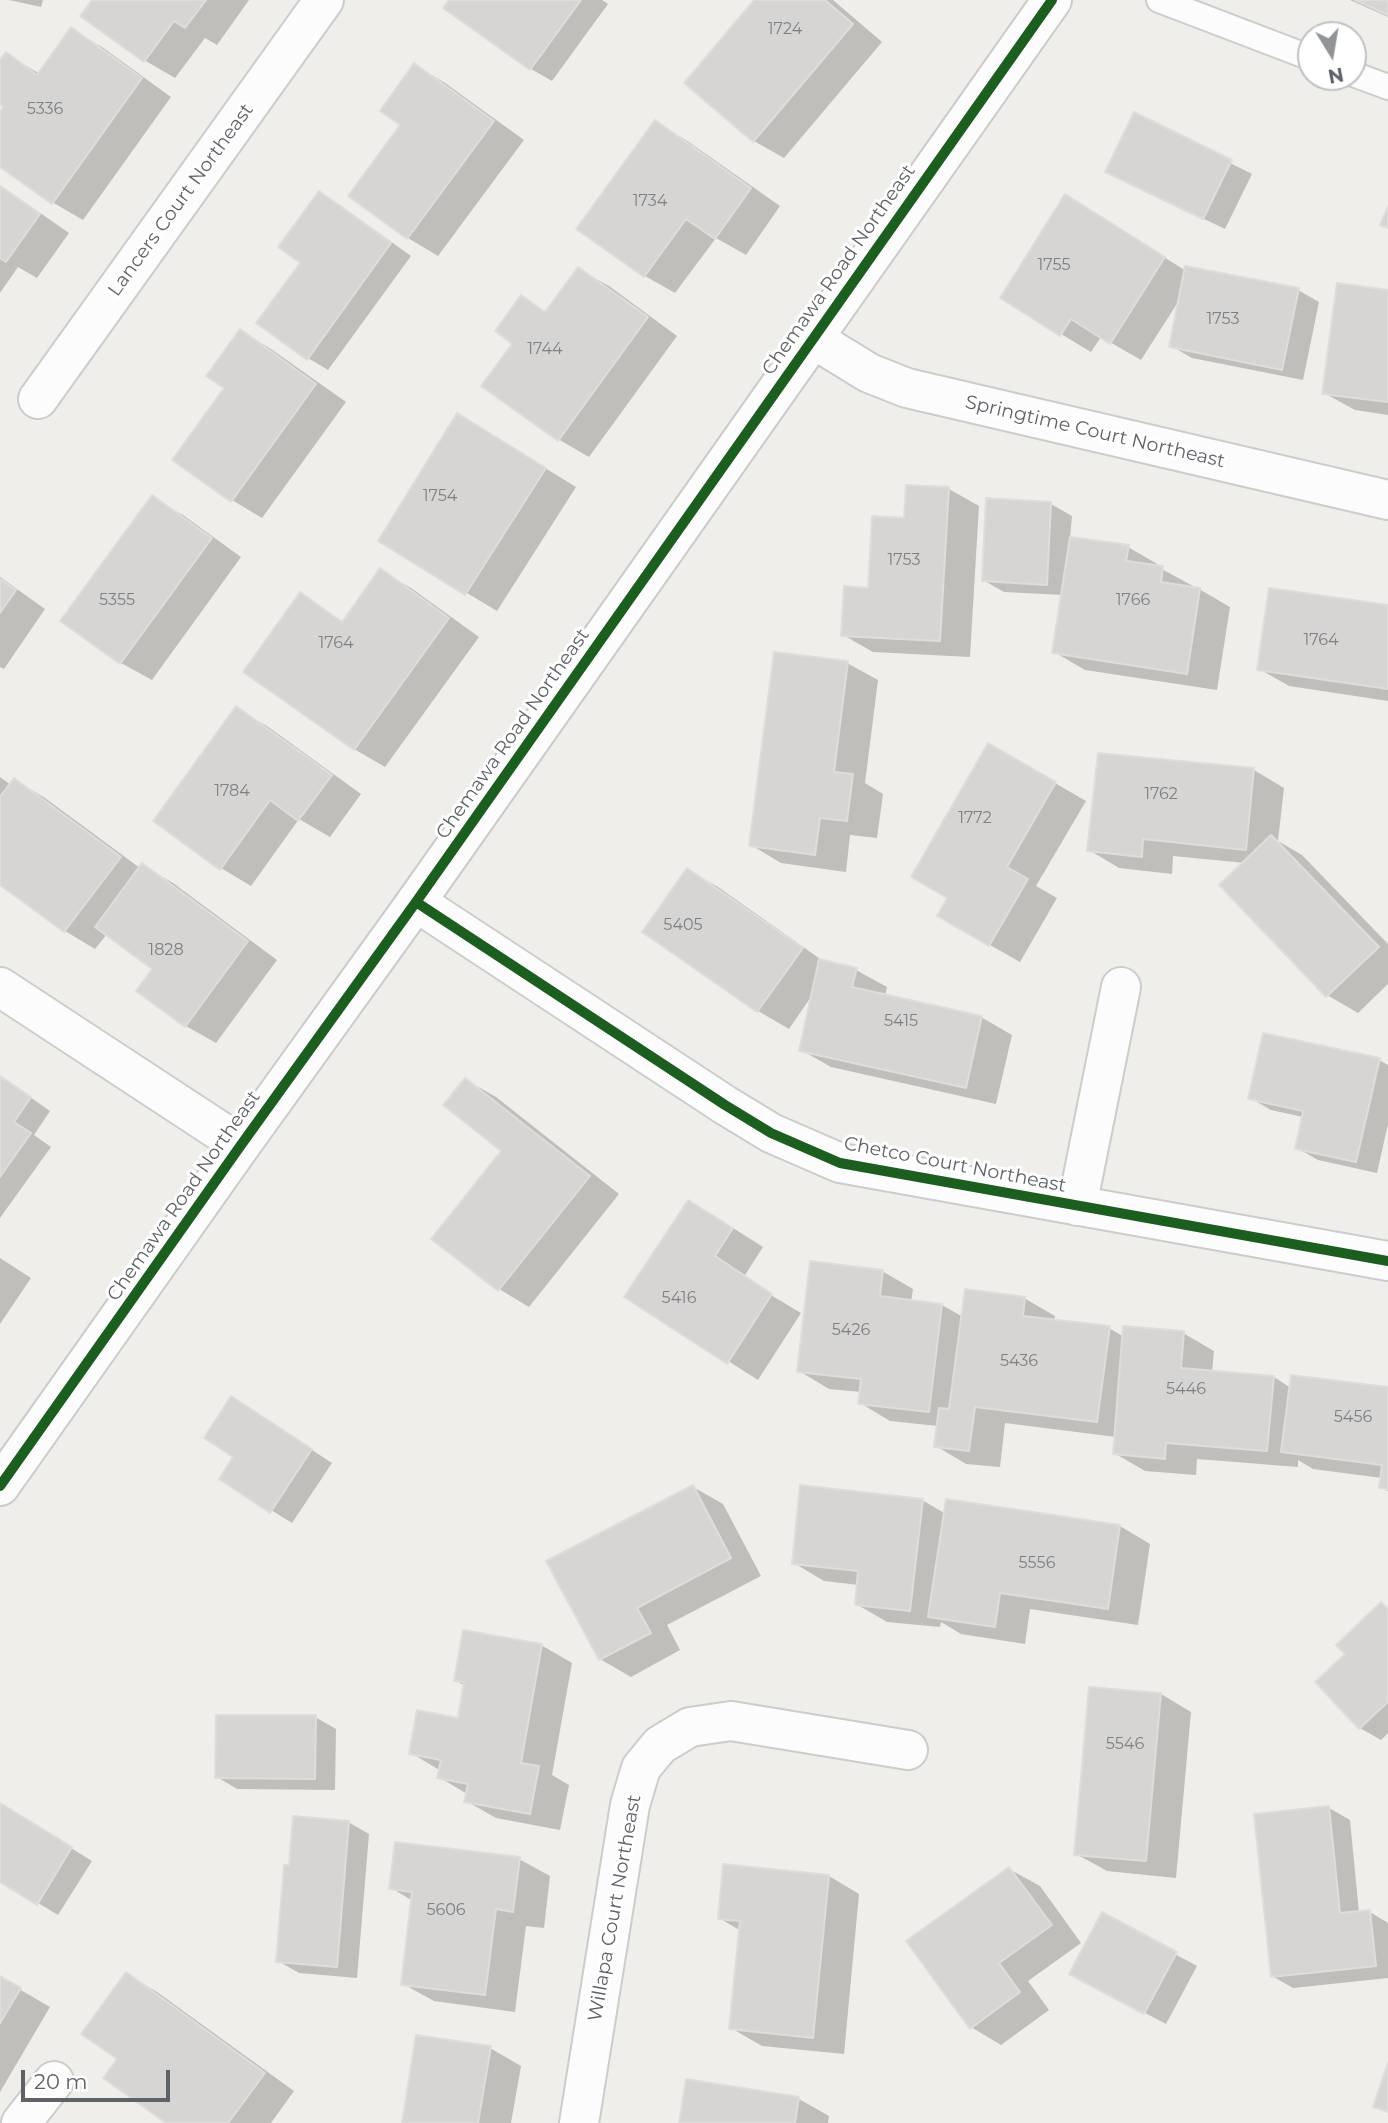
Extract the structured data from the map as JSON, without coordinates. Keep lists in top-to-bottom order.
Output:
{
  "streets": {
    "street": [
      "Lancers Court Northeast",
      "Chemawa Road Northeast",
      "Springtime Court Northeast",
      "Chetco Court Northeast",
      "Willapa Court Northeast"
    ]
  },
  "crossings": [
    ["Chemawa Road Northeast", "Springtime Court Northeast"],
    ["Chemawa Road Northeast", "Chetco Court Northeast"]
  ],
  "house_numbers": [
    "1724",
    "5336",
    "1734",
    "1755",
    "1753",
    "1744",
    "1754",
    "1753",
    "5355",
    "1766",
    "1764",
    "1764",
    "1784",
    "1762",
    "1772",
    "5405",
    "1828",
    "5415",
    "5416",
    "5426",
    "5436",
    "5446",
    "5456",
    "5556",
    "5546",
    "5606"
  ],
  "scale_bar": "20 m",
  "north": "bottom"
}
